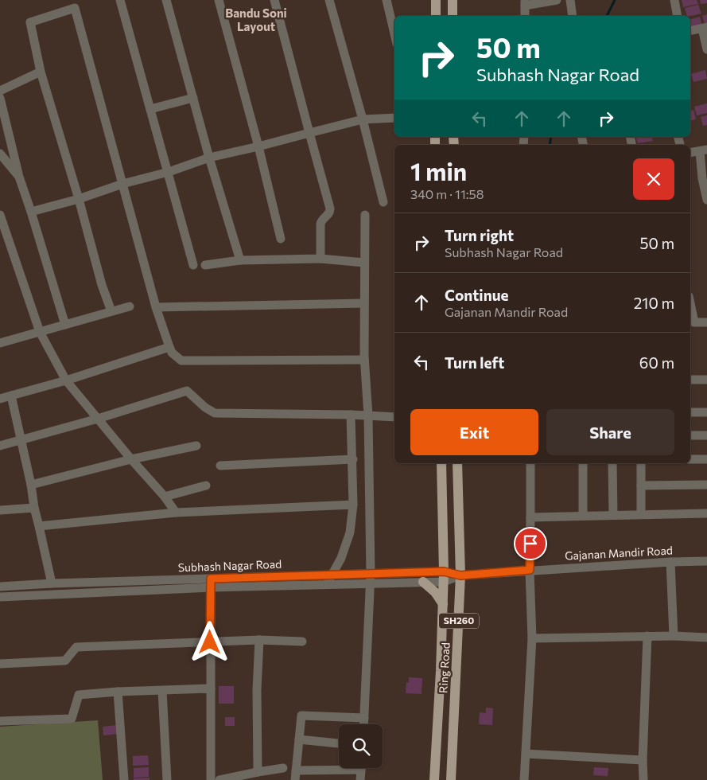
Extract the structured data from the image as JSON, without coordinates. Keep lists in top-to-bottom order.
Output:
{
  "streets": {
    "main road": ["SH260", "Ring Road"],
    "street": ["Gajanan Mandir Road", "Subhash Nagar Road"]
  },
  "crossings": [
    ["Gajanan Mandir Road", "Subhash Nagar Road"],
    ["Gajanan Mandir Road", "Ring Road"],
    ["Subhash Nagar Road", "SH260"],
    ["Subhash Nagar Road", "Ring Road"]
  ],
  "districts": ["Bandu Soni Layout"],
  "page": {
    "turn": ["50 m", "Subhash Nagar Road"],
    "heading": ["1 min", "340 m · 11:58"],
    "list": [
      {
        "name": "Turn right",
        "note": "Subhash Nagar Road",
        "value": "50 m"
      },
      {
        "name": "Continue",
        "note": "Gajanan Mandir Road",
        "value": "210 m"
      },
      {
        "name": "Turn left",
        "value": "60 m"
      }
    ],
    "buttons": ["Exit", "Share"]
  }
}
